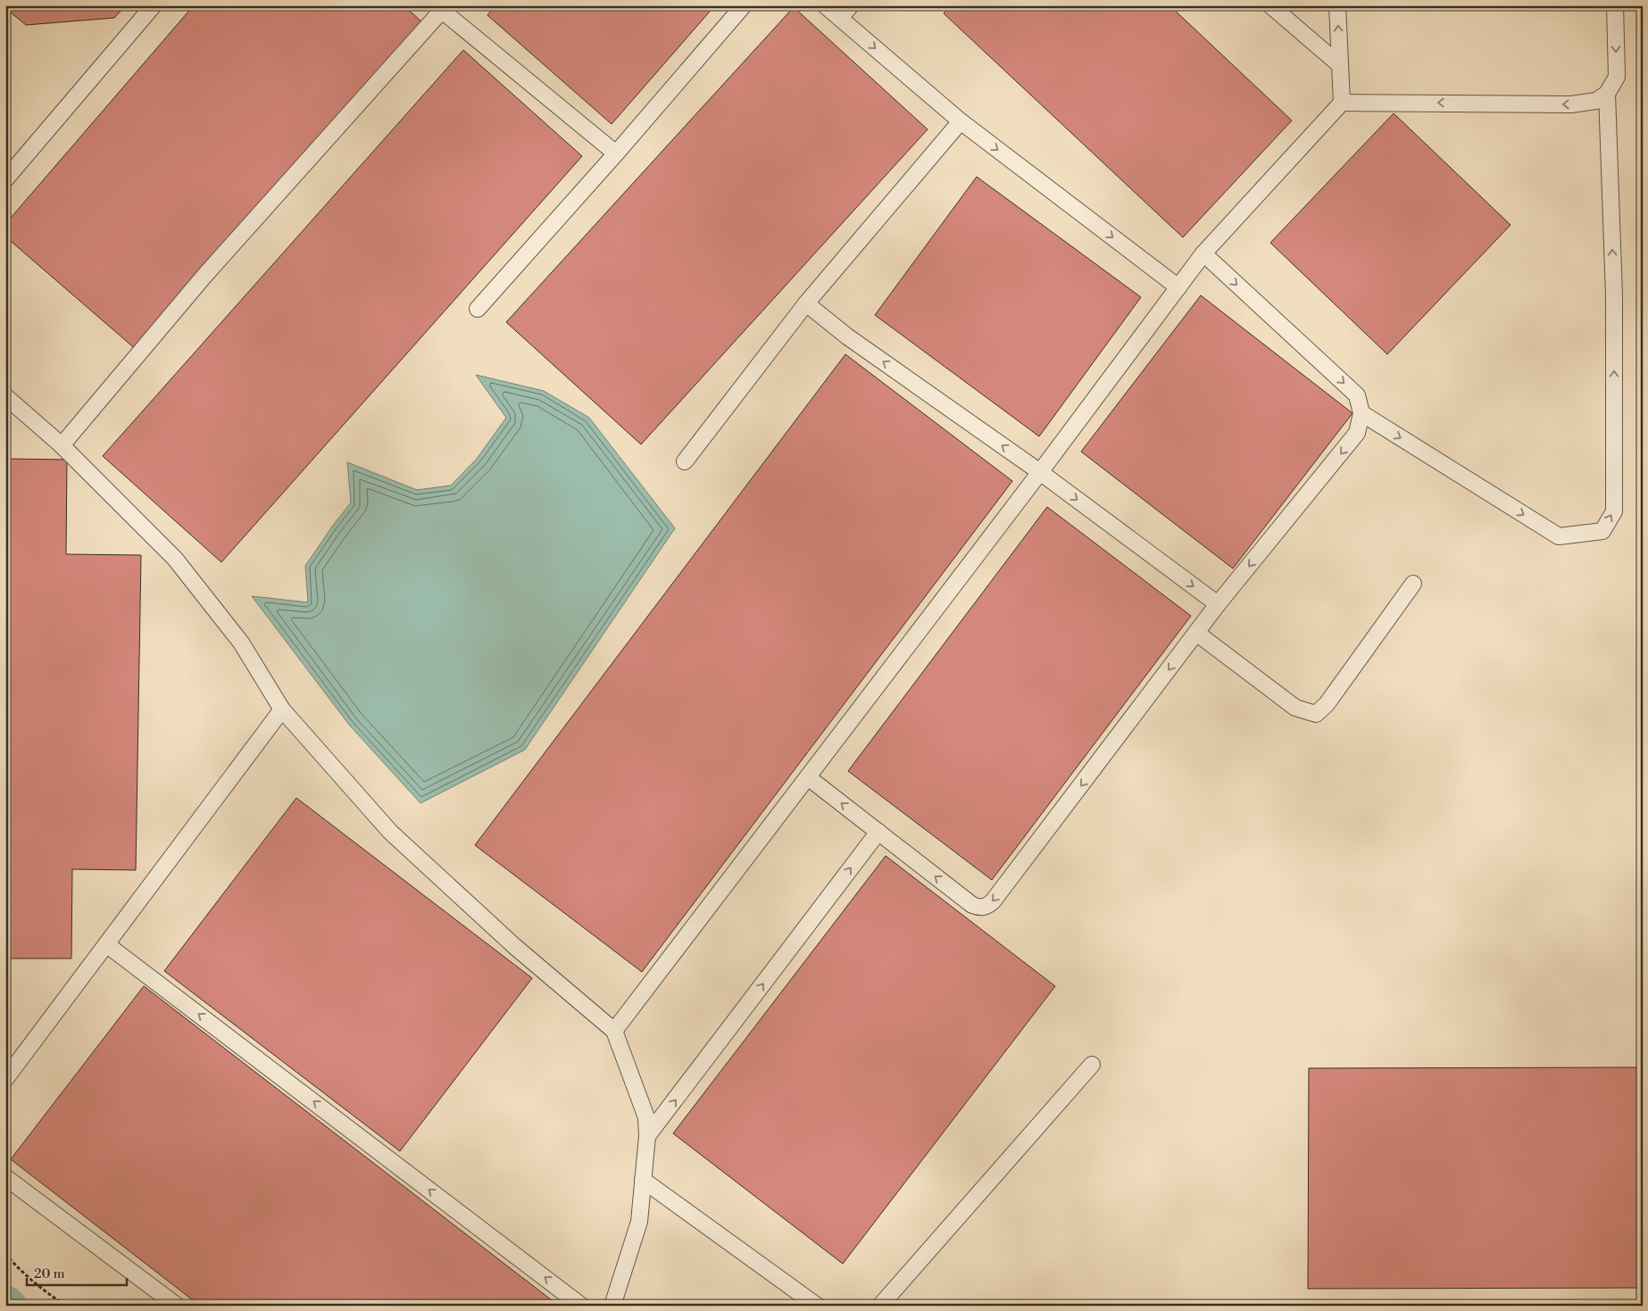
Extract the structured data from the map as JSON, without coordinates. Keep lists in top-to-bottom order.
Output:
{
  "scale_bar": "20 m"
}
